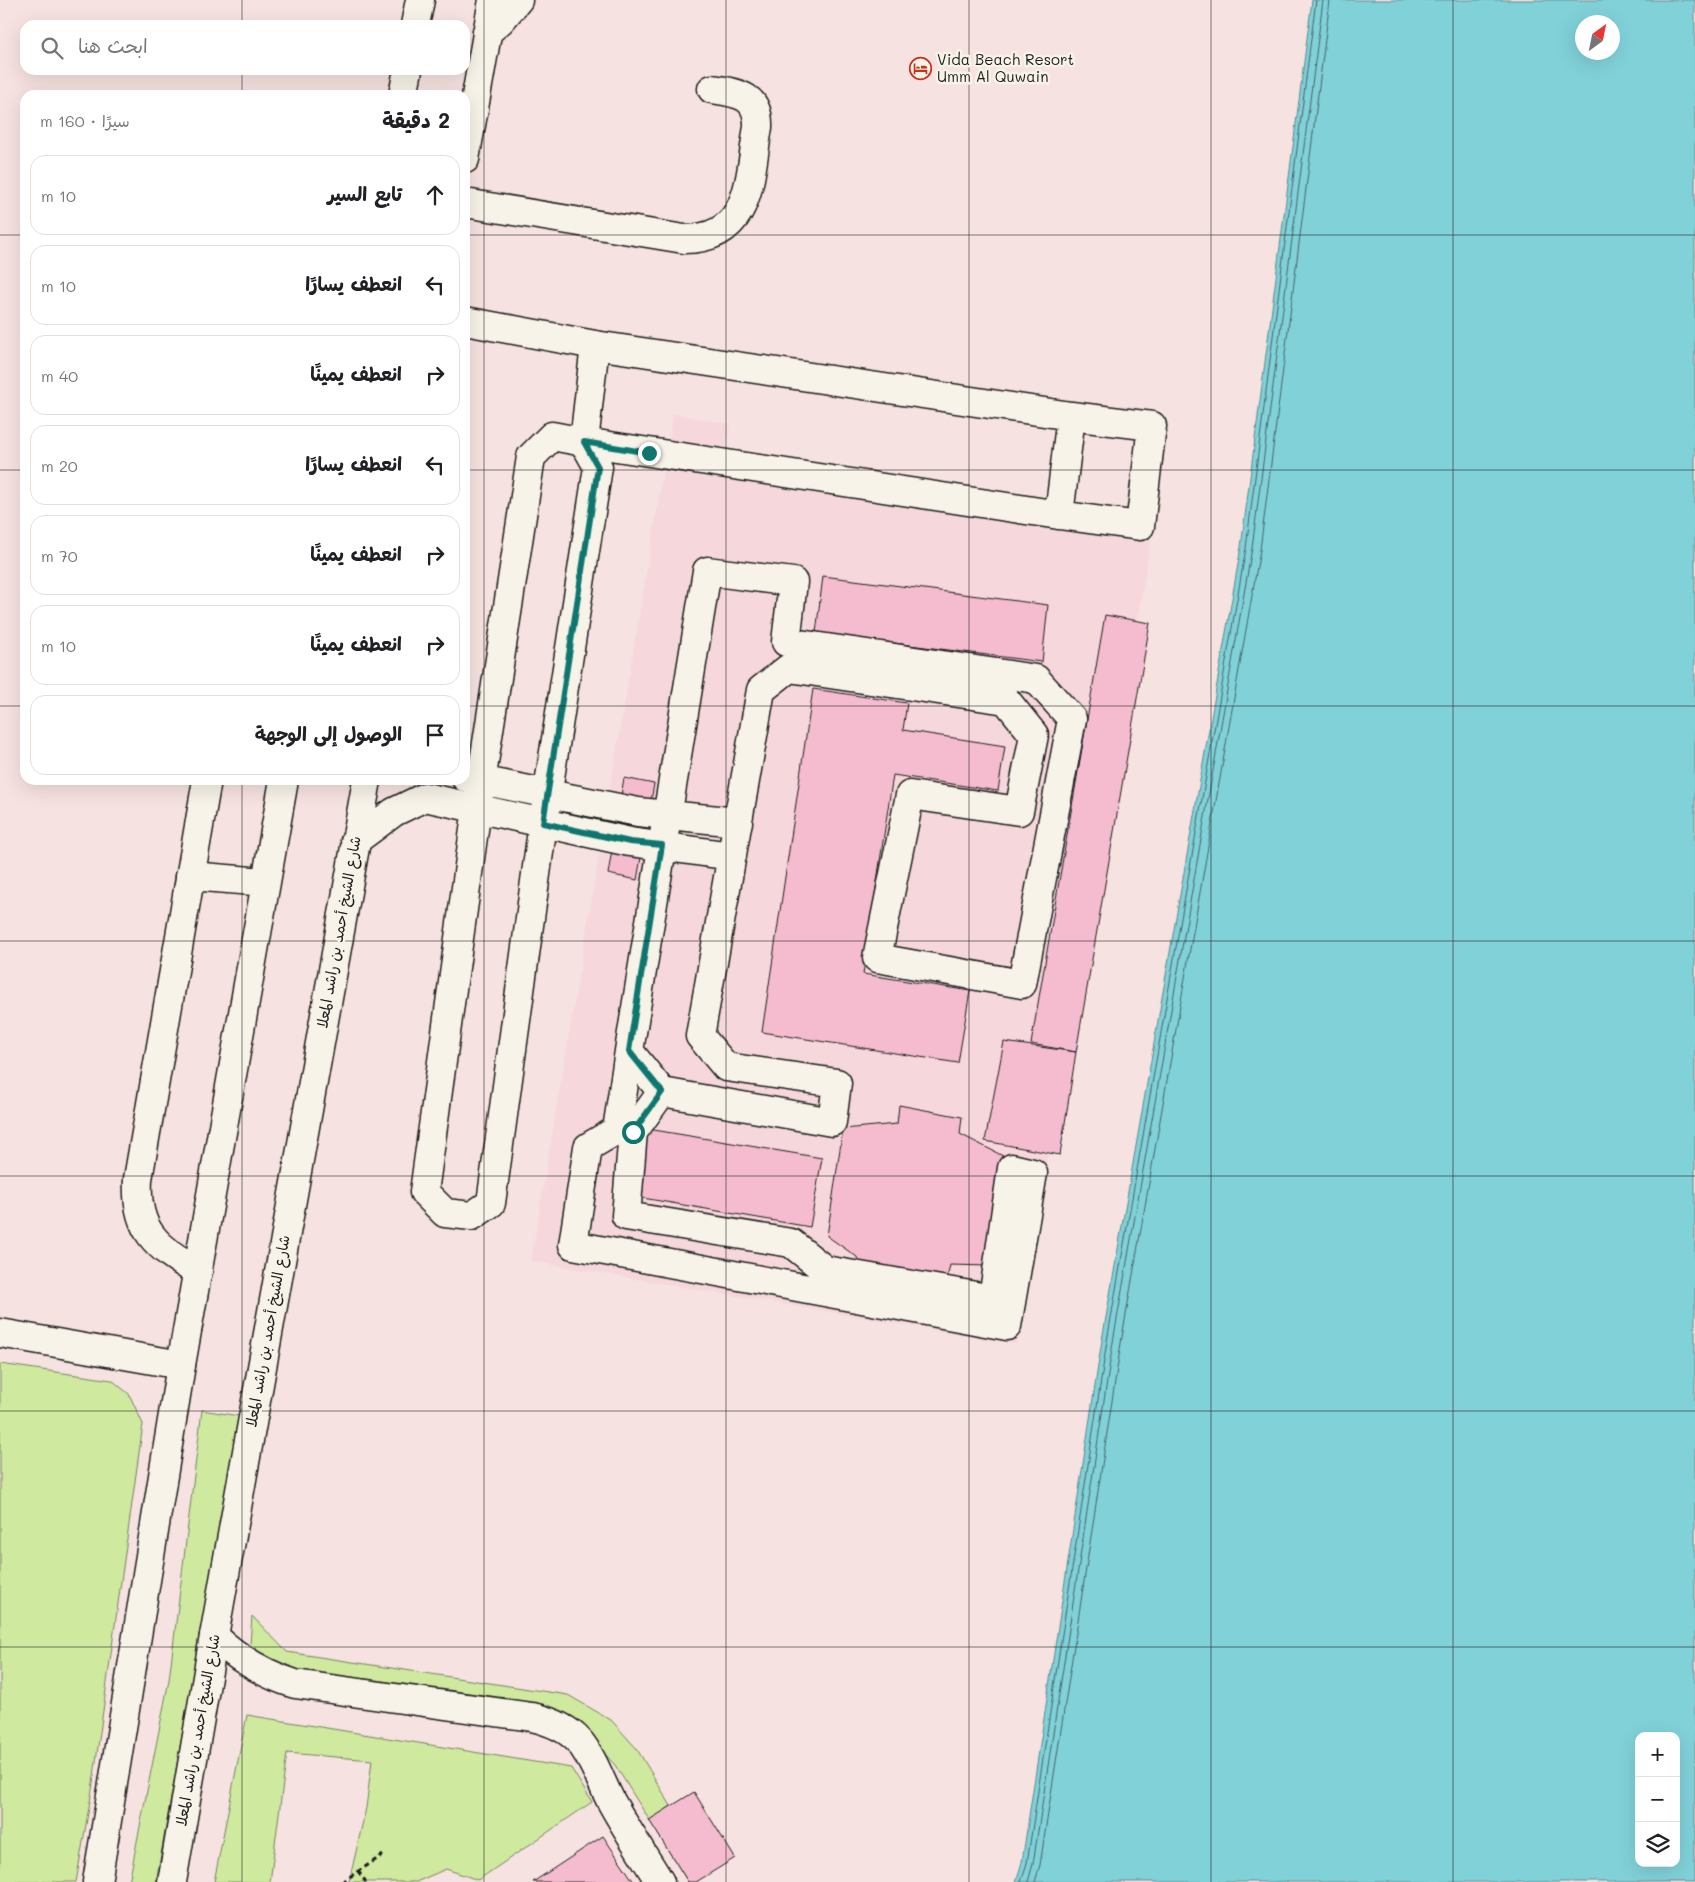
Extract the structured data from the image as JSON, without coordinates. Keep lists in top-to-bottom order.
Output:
{
  "streets": {
    "main road": ["شارع الشيخ أحمد بن راشد المعلا"]
  },
  "places": {
    "hotel": ["Vida Beach Resort Umm Al Quwain"]
  },
  "north": "top right",
  "page": {
    "search": "ابحث هنا",
    "heading": ["2 دقيقة", "سيرًا · 160 m"],
    "list": [
      ["تابع السير", "10 m"],
      ["انعطف يسارًا", "10 m"],
      ["انعطف يمينًا", "40 m"],
      ["انعطف يسارًا", "20 m"],
      ["انعطف يمينًا", "70 m"],
      ["انعطف يمينًا", "10 m"],
      "الوصول إلى الوجهة"
    ],
    "map_buttons": ["+", "−"]
  }
}
